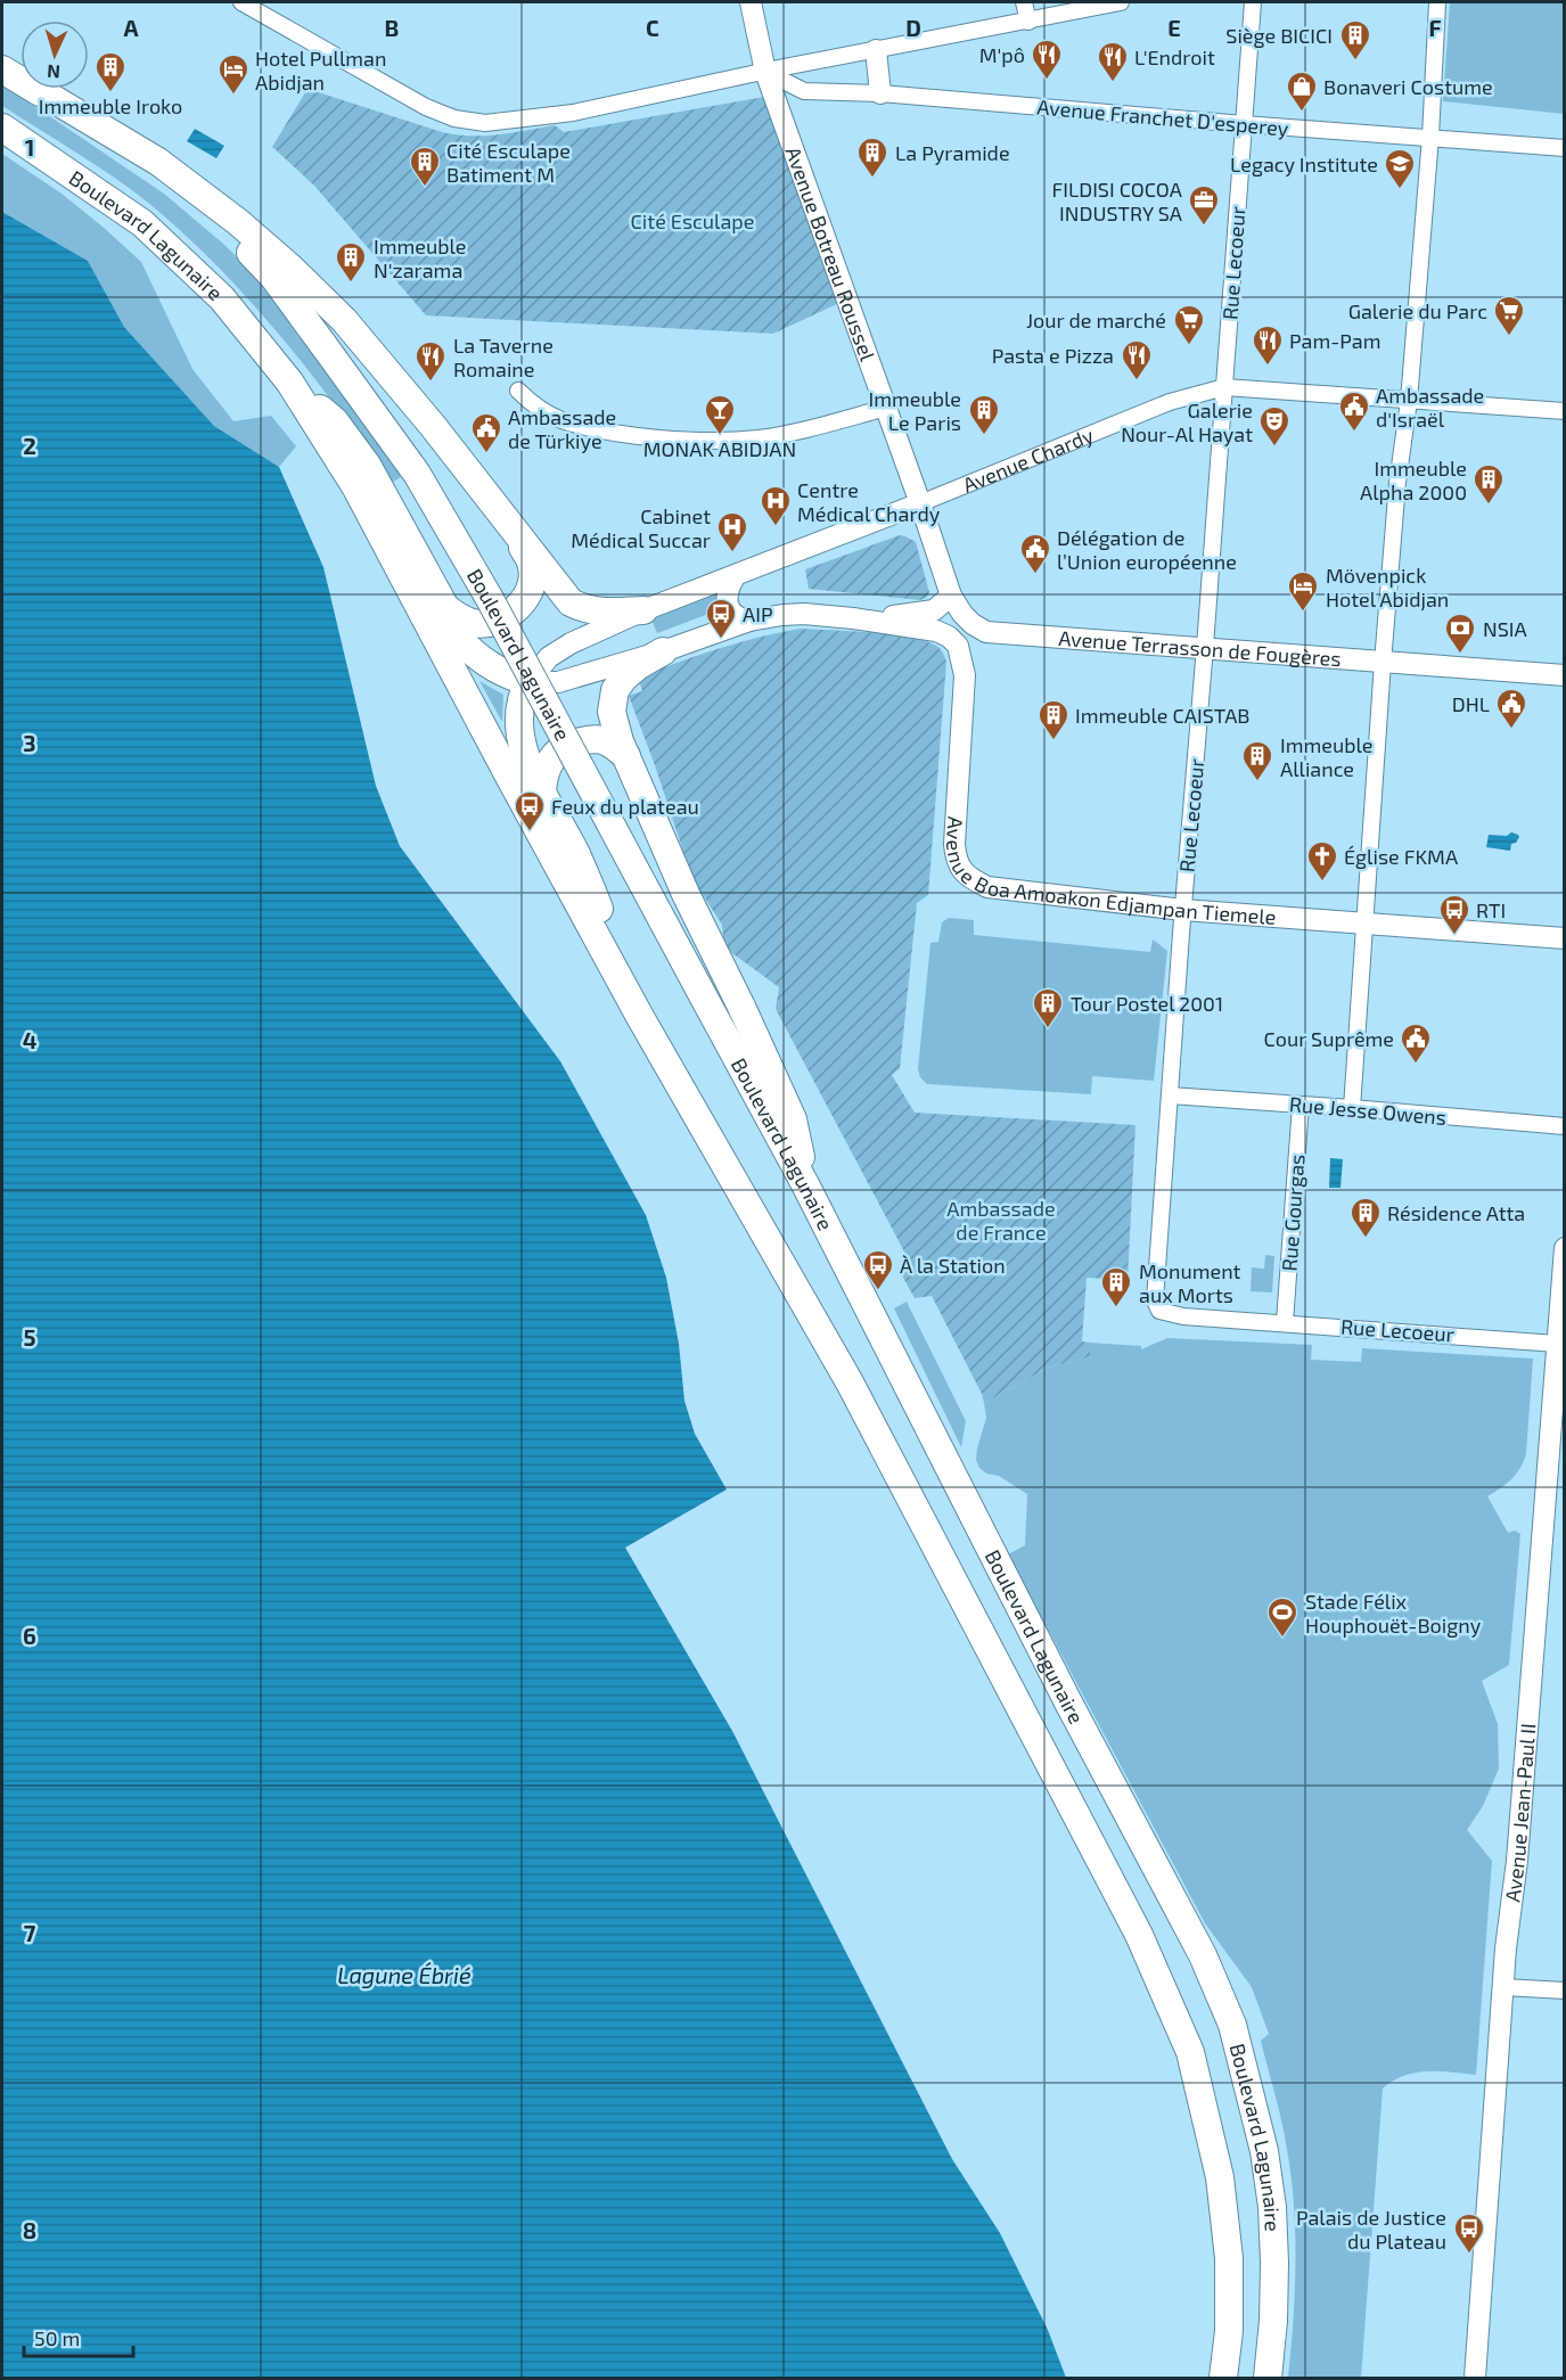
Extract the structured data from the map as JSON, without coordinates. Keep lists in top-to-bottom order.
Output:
{
  "streets": {
    "highway": ["Boulevard Lagunaire"],
    "street": [
      "Avenue Franchet D'esperey",
      "Avenue Botreau Roussel",
      "Rue Lecoeur",
      "Avenue Chardy",
      "Avenue Terrasson de Fougères",
      "Avenue Boa Amoakon Edjampan Tiemele",
      "Rue Jesse Owens",
      "Rue Gourgas",
      "Avenue Jean-Paul II"
    ]
  },
  "crossings": [
    ["Avenue Franchet D'esperey", "Avenue Botreau Roussel"],
    ["Avenue Franchet D'esperey", "Rue Lecoeur"],
    ["Avenue Botreau Roussel", "Avenue Chardy"],
    ["Rue Lecoeur", "Avenue Chardy"],
    ["Rue Lecoeur", "Avenue Terrasson de Fougères"],
    ["Rue Lecoeur", "Avenue Boa Amoakon Edjampan Tiemele"],
    ["Rue Lecoeur", "Rue Jesse Owens"],
    ["Rue Lecoeur", "Rue Gourgas"],
    ["Rue Lecoeur", "Avenue Jean-Paul II"],
    ["Avenue Chardy", "Avenue Boa Amoakon Edjampan Tiemele"],
    ["Rue Jesse Owens", "Rue Gourgas"]
  ],
  "water": ["Lagune Ébrié"],
  "parks": ["Cité Esculape", "Ambassade de France"],
  "places": {
    "building": [
      "Siège BICICI",
      "Immeuble Iroko",
      "La Pyramide",
      "Cité Esculape Batiment M",
      "Immeuble N'zarama",
      "Immeuble Le Paris",
      "Immeuble Alpha 2000",
      "Immeuble CAISTAB",
      "Immeuble Alliance",
      "Tour Postel 2001",
      "Résidence Atta",
      "Monument aux Morts"
    ],
    "restaurant": [
      "M'pô",
      "L'Endroit",
      "Pam-Pam",
      "Pasta e Pizza",
      "La Taverne Romaine"
    ],
    "hotel": ["Hotel Pullman Abidjan", "Mövenpick Hotel Abidjan"],
    "shop": ["Bonaveri Costume"],
    "school or university": ["Legacy Institute"],
    "office": ["FILDISI COCOA INDUSTRY SA"],
    "supermarket": ["Galerie du Parc", "Jour de marché"],
    "public building": [
      "Ambassade d'Israël",
      "Ambassade de Türkiye",
      "Délégation de l’Union européenne",
      "DHL",
      "Cour Suprême"
    ],
    "bar": ["MONAK ABIDJAN"],
    "theatre": ["Galerie Nour-Al Hayat"],
    "hospital": ["Centre Médical Chardy", "Cabinet Médical Succar"],
    "bus stop": [
      "AIP",
      "Feux du plateau",
      "RTI",
      "À la Station",
      "Palais de Justice du Plateau"
    ],
    "bank": ["NSIA"],
    "church": ["Église FKMA"],
    "sports": ["Stade Félix Houphouët-Boigny"]
  },
  "scale_bar": "50 m",
  "north": "bottom",
  "grid": {
    "columns": [
      "A",
      "B",
      "C",
      "D",
      "E",
      "F"
    ],
    "rows": [
      "1",
      "2",
      "3",
      "4",
      "5",
      "6",
      "7",
      "8"
    ]
  }
}
